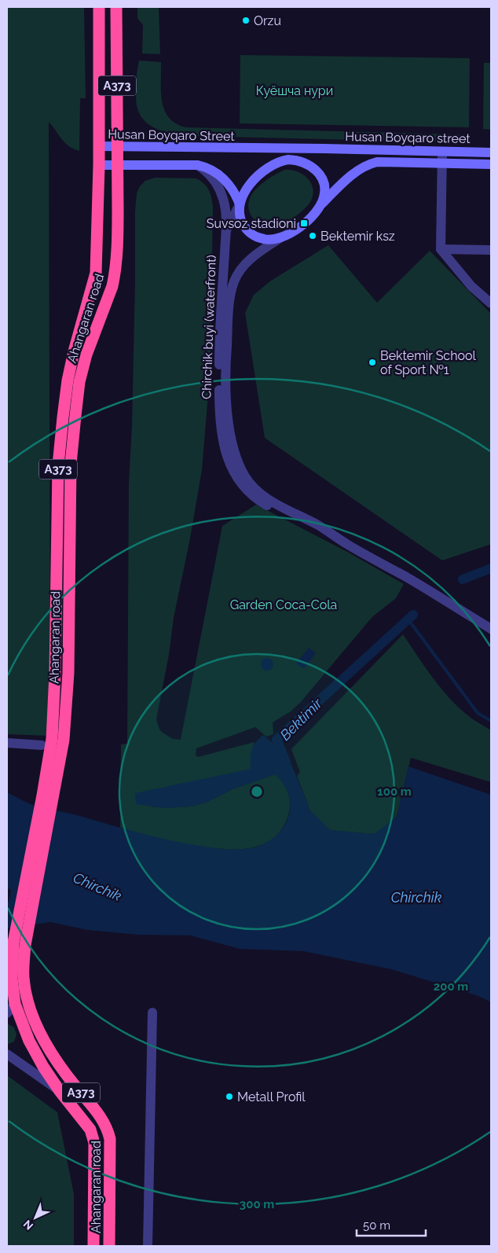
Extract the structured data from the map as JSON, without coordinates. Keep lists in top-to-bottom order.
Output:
{
  "streets": {
    "highway": ["A373", "Ahangaran road"],
    "main road": ["Husan Boyqaro Street", "Husan Boyqaro street"],
    "street": ["Chirchik buyi (waterfront)"]
  },
  "crossings": [
    ["Husan Boyqaro Street", "Husan Boyqaro street"],
    ["Husan Boyqaro Street", "Ahangaran road"],
    ["Husan Boyqaro Street", "Chirchik buyi (waterfront)"],
    ["Husan Boyqaro street", "Chirchik buyi (waterfront)"]
  ],
  "water": ["Bektimir", "Chirchik"],
  "parks": ["Куёшча нури", "Garden Coca-Cola"],
  "places": {
    "other": [
      "Orzu",
      "Bektemir ksz",
      "Bektemir School of Sport №1",
      "Metall Profil"
    ],
    "transit": ["Suvsoz stadioni"]
  },
  "scale_bar": "50 m",
  "north": "bottom left",
  "rings": ["100 m", "200 m", "300 m"]
}
